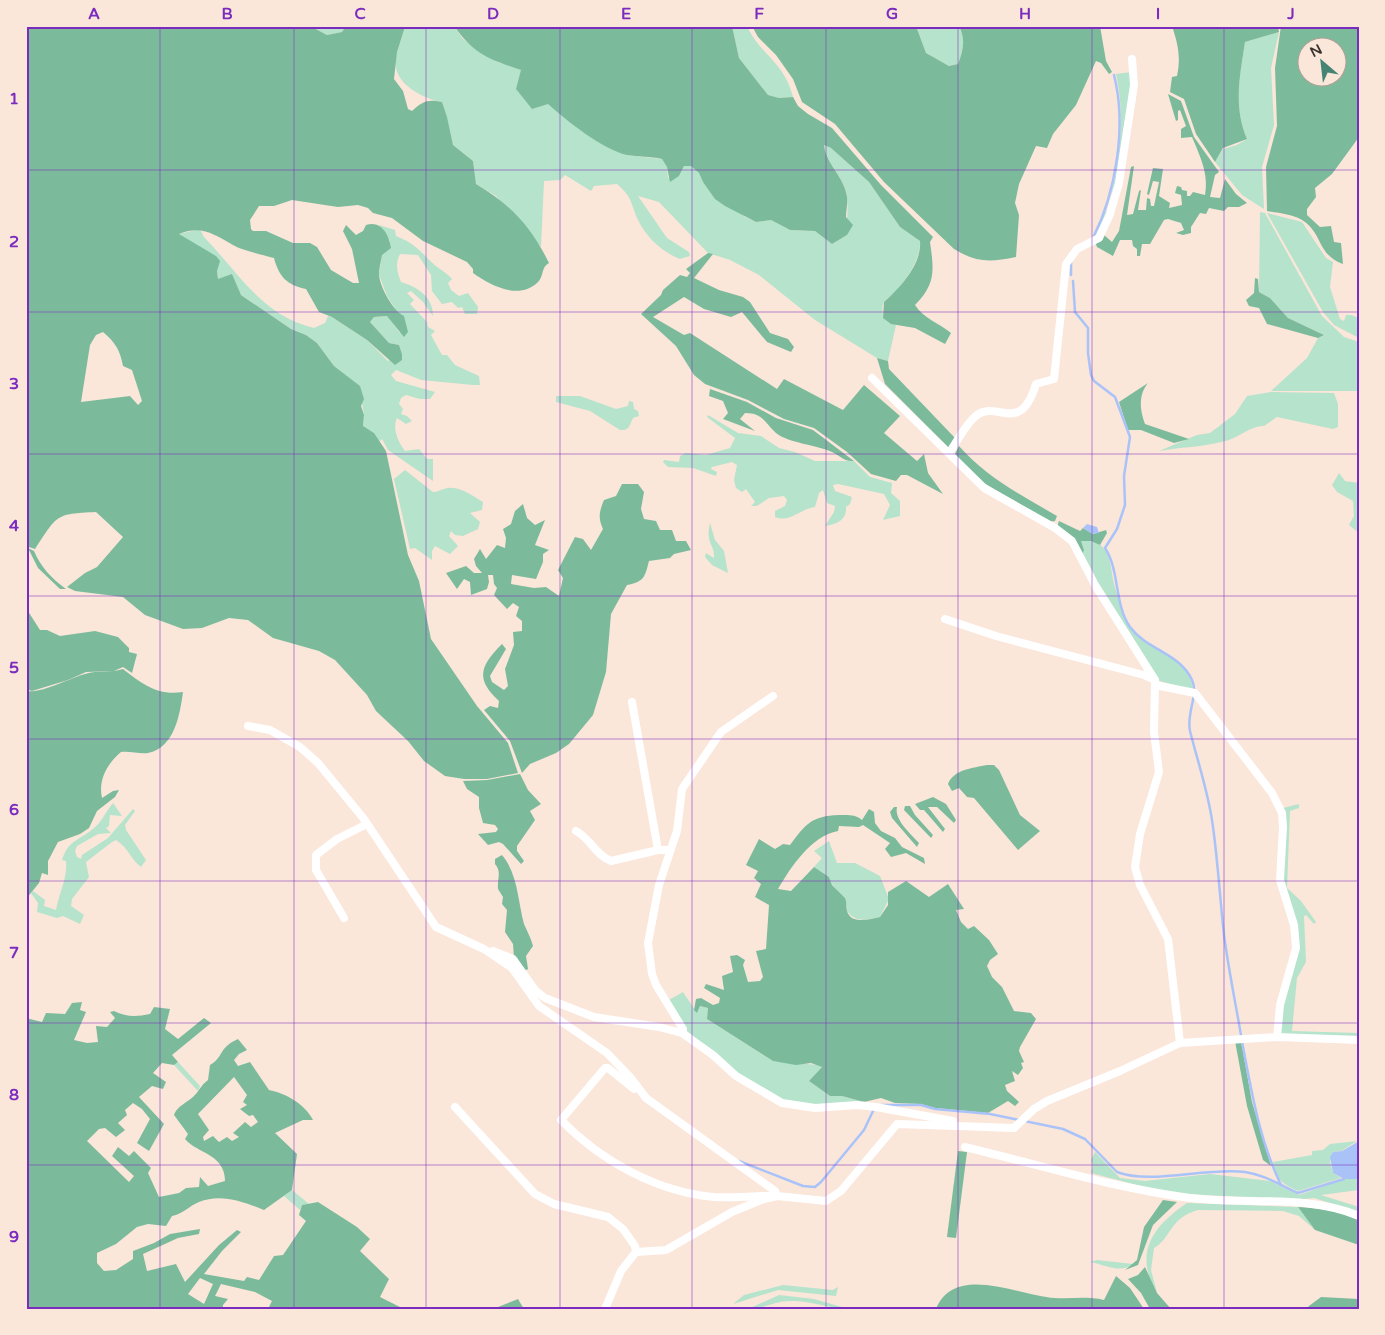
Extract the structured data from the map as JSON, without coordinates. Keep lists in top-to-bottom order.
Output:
{
  "north": "top left",
  "grid": {
    "columns": [
      "A",
      "B",
      "C",
      "D",
      "E",
      "F",
      "G",
      "H",
      "I",
      "J"
    ],
    "rows": [
      "1",
      "2",
      "3",
      "4",
      "5",
      "6",
      "7",
      "8",
      "9"
    ]
  }
}
